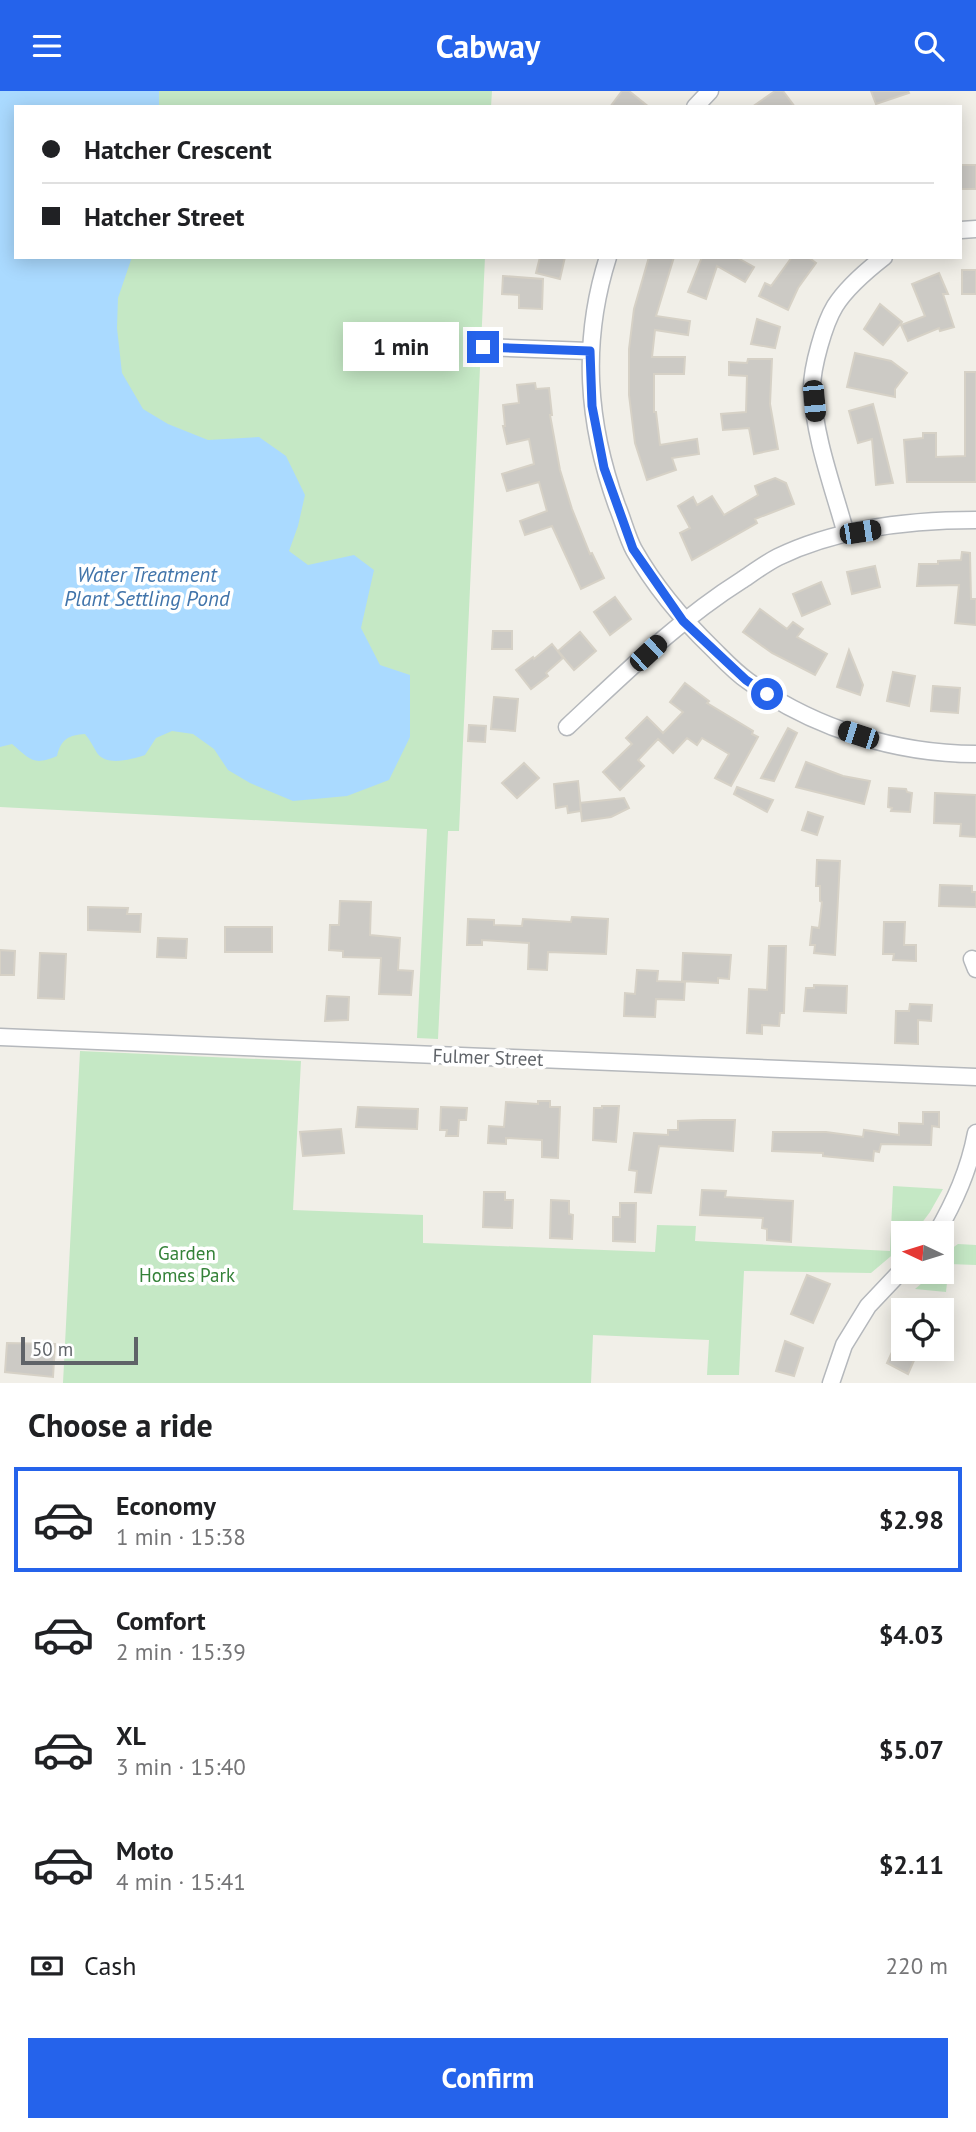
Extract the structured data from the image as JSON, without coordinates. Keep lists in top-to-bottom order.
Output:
{
  "streets": {
    "street": ["Fulmer Street"]
  },
  "water": ["Water Treatment Plant Settling Pond"],
  "parks": ["Garden Homes Park"],
  "scale_bar": "50 m",
  "north": "left",
  "page": {
    "header": "Cabway",
    "banner": ["Hatcher Crescent", "Hatcher Street"],
    "bubble": "1 min",
    "scale": "50 m",
    "heading": "Choose a ride",
    "list": [
      {
        "name": "Economy",
        "note": "1 min · 15:38",
        "value": "$2.98"
      },
      {
        "name": "Comfort",
        "note": "2 min · 15:39",
        "value": "$4.03"
      },
      {
        "name": "XL",
        "note": "3 min · 15:40",
        "value": "$5.07"
      },
      {
        "name": "Moto",
        "note": "4 min · 15:41",
        "value": "$2.11"
      }
    ],
    "pay": ["Cash", "220 m"],
    "buttons": "Confirm"
  }
}
